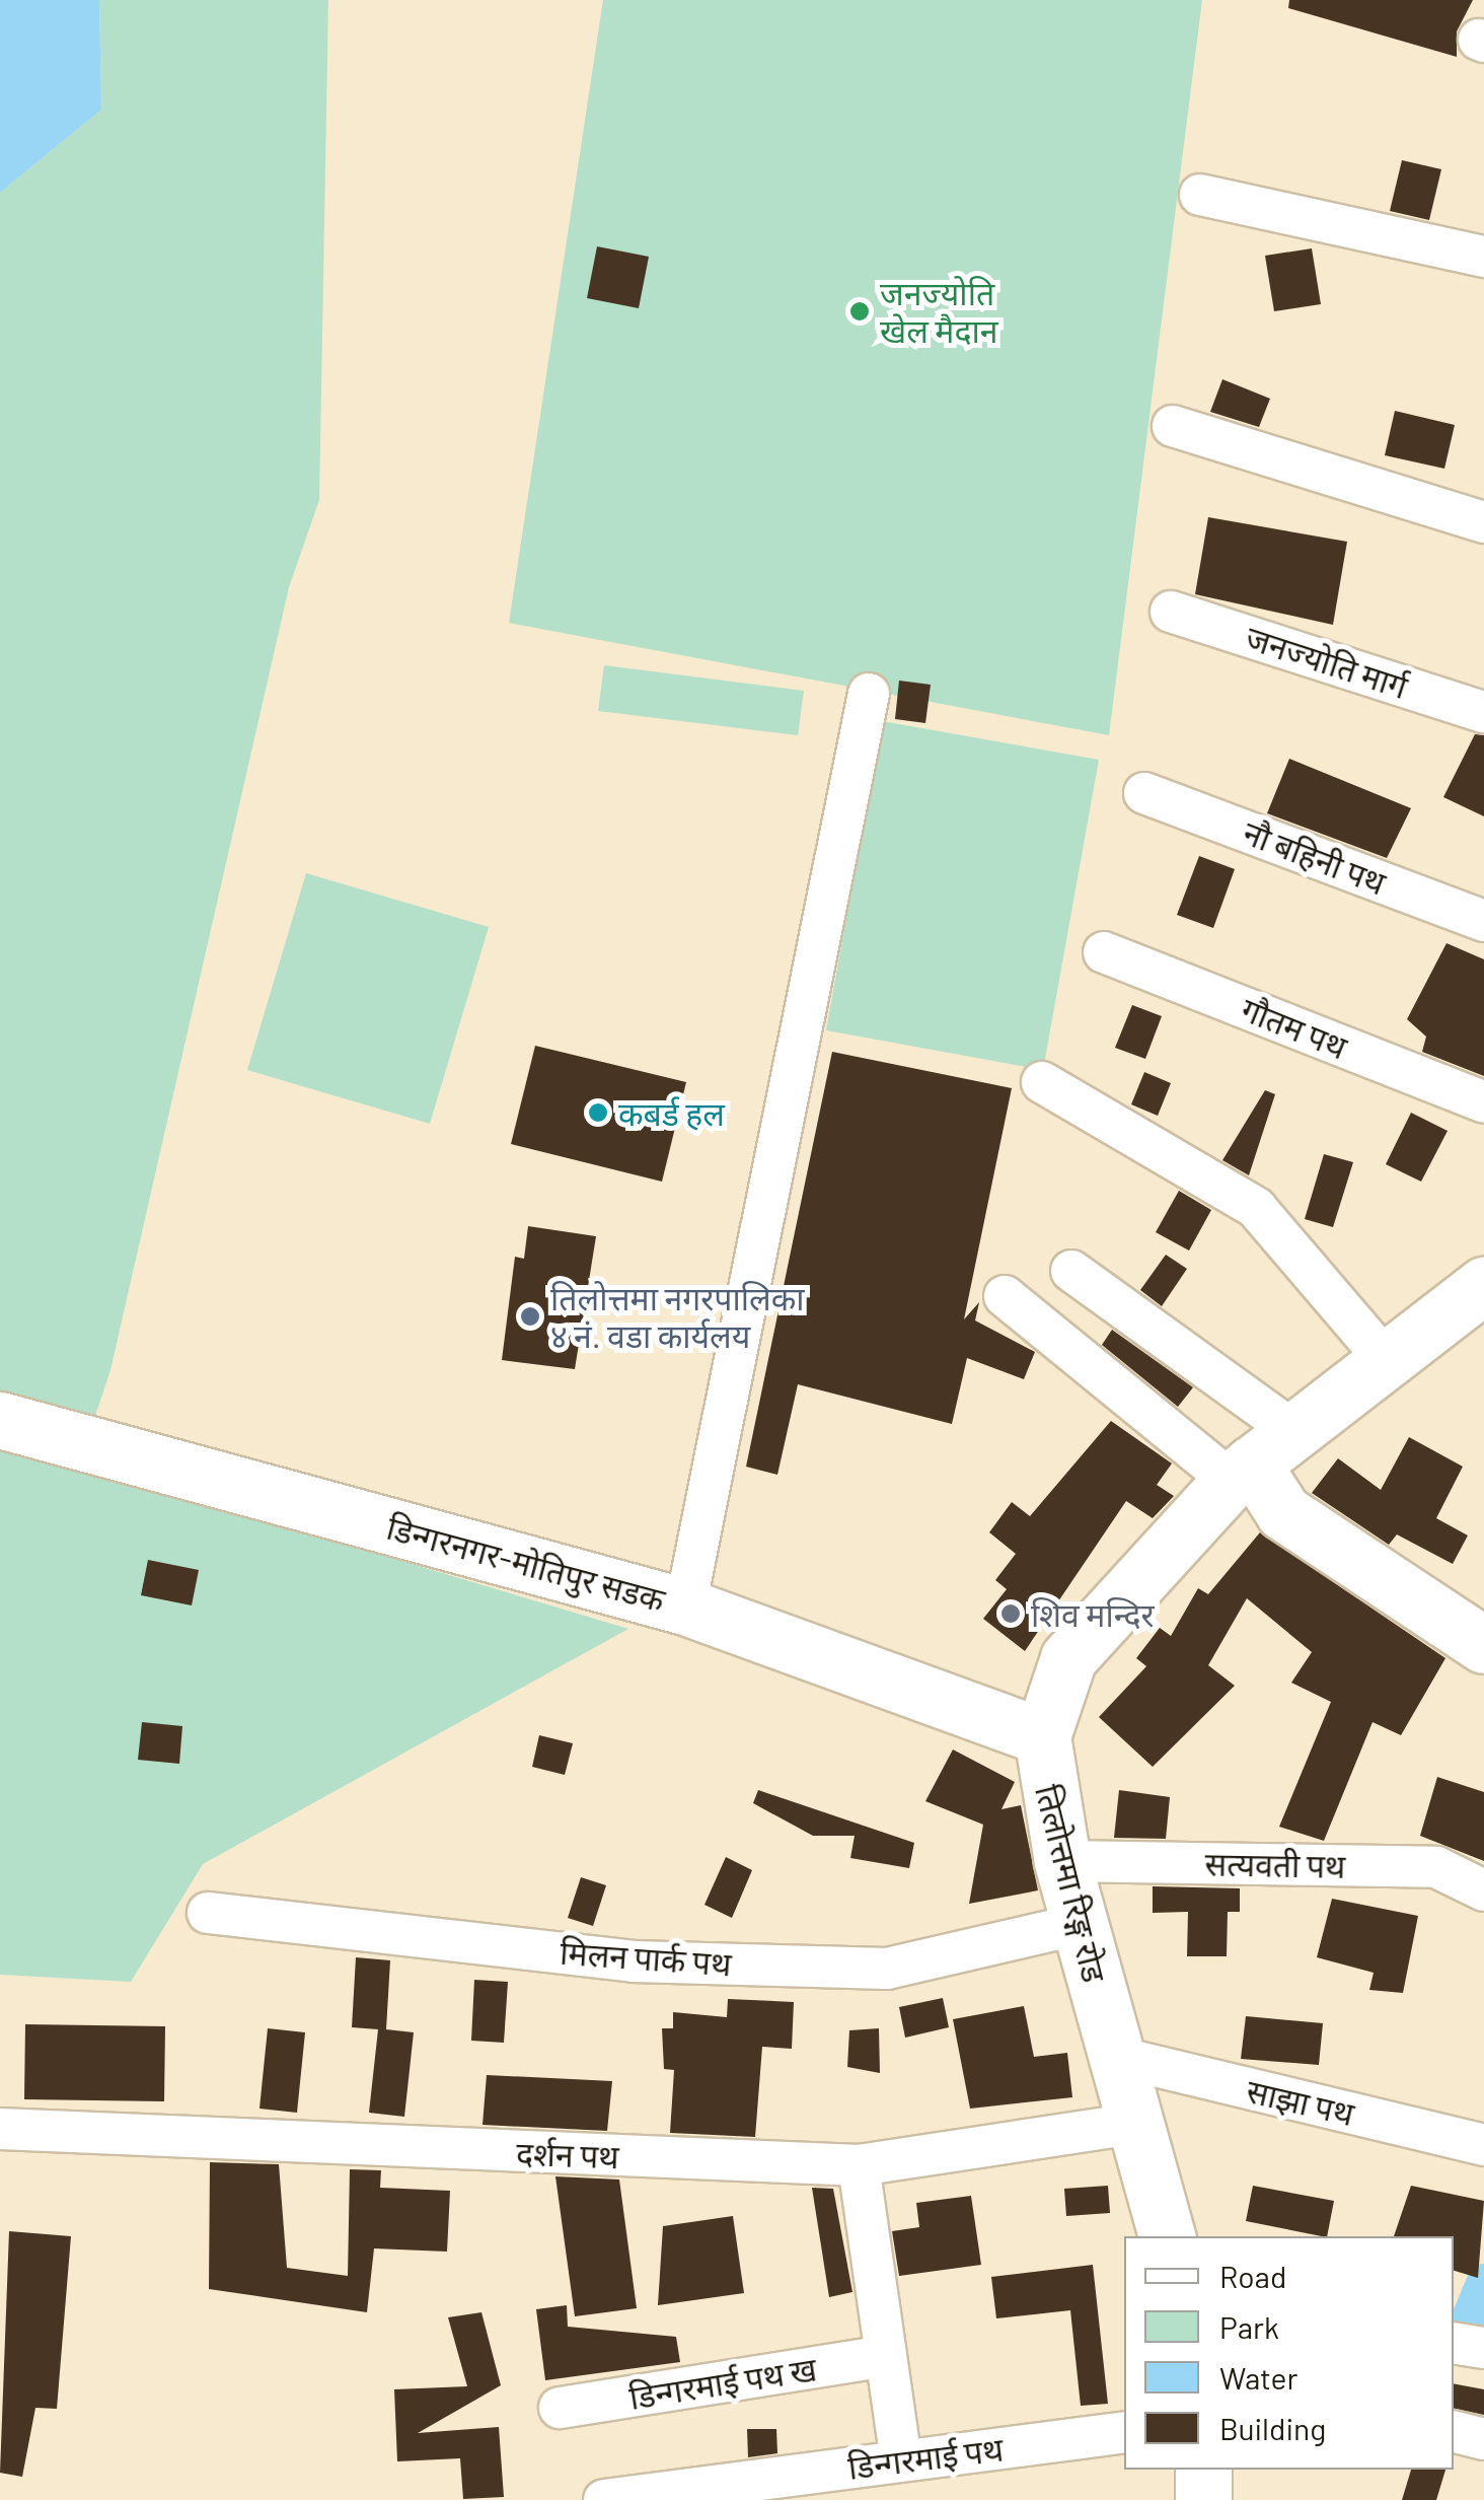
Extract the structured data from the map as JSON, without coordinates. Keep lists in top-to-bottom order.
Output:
{
  "streets": {
    "street": [
      "जनज्योति मार्ग",
      "नौ बहिनी पथ",
      "गौतम पथ",
      "डिन्गरनगर-मोतिपुर सडक",
      "सत्यवती पथ",
      "तिलोत्तमा रिङ्ग रोड",
      "मिलन पार्क पथ",
      "साझा पथ",
      "दर्शन पथ",
      "डिन्गरमाई पथ ख",
      "डिन्गरमाई पथ"
    ]
  },
  "crossings": [
    ["डिन्गरनगर-मोतिपुर सडक", "तिलोत्तमा रिङ्ग रोड"],
    ["सत्यवती पथ", "तिलोत्तमा रिङ्ग रोड"],
    ["तिलोत्तमा रिङ्ग रोड", "मिलन पार्क पथ"],
    ["तिलोत्तमा रिङ्ग रोड", "साझा पथ"],
    ["तिलोत्तमा रिङ्ग रोड", "दर्शन पथ"]
  ],
  "places": [
    "जनज्योति खेल मैदान",
    "कबर्ड हल",
    "तिलोत्तमा नगरपालिका ४ नं. वडा कार्यलय",
    "शिव मन्दिर"
  ],
  "legend": [
    "Road",
    "Park",
    "Water",
    "Building"
  ]
}
